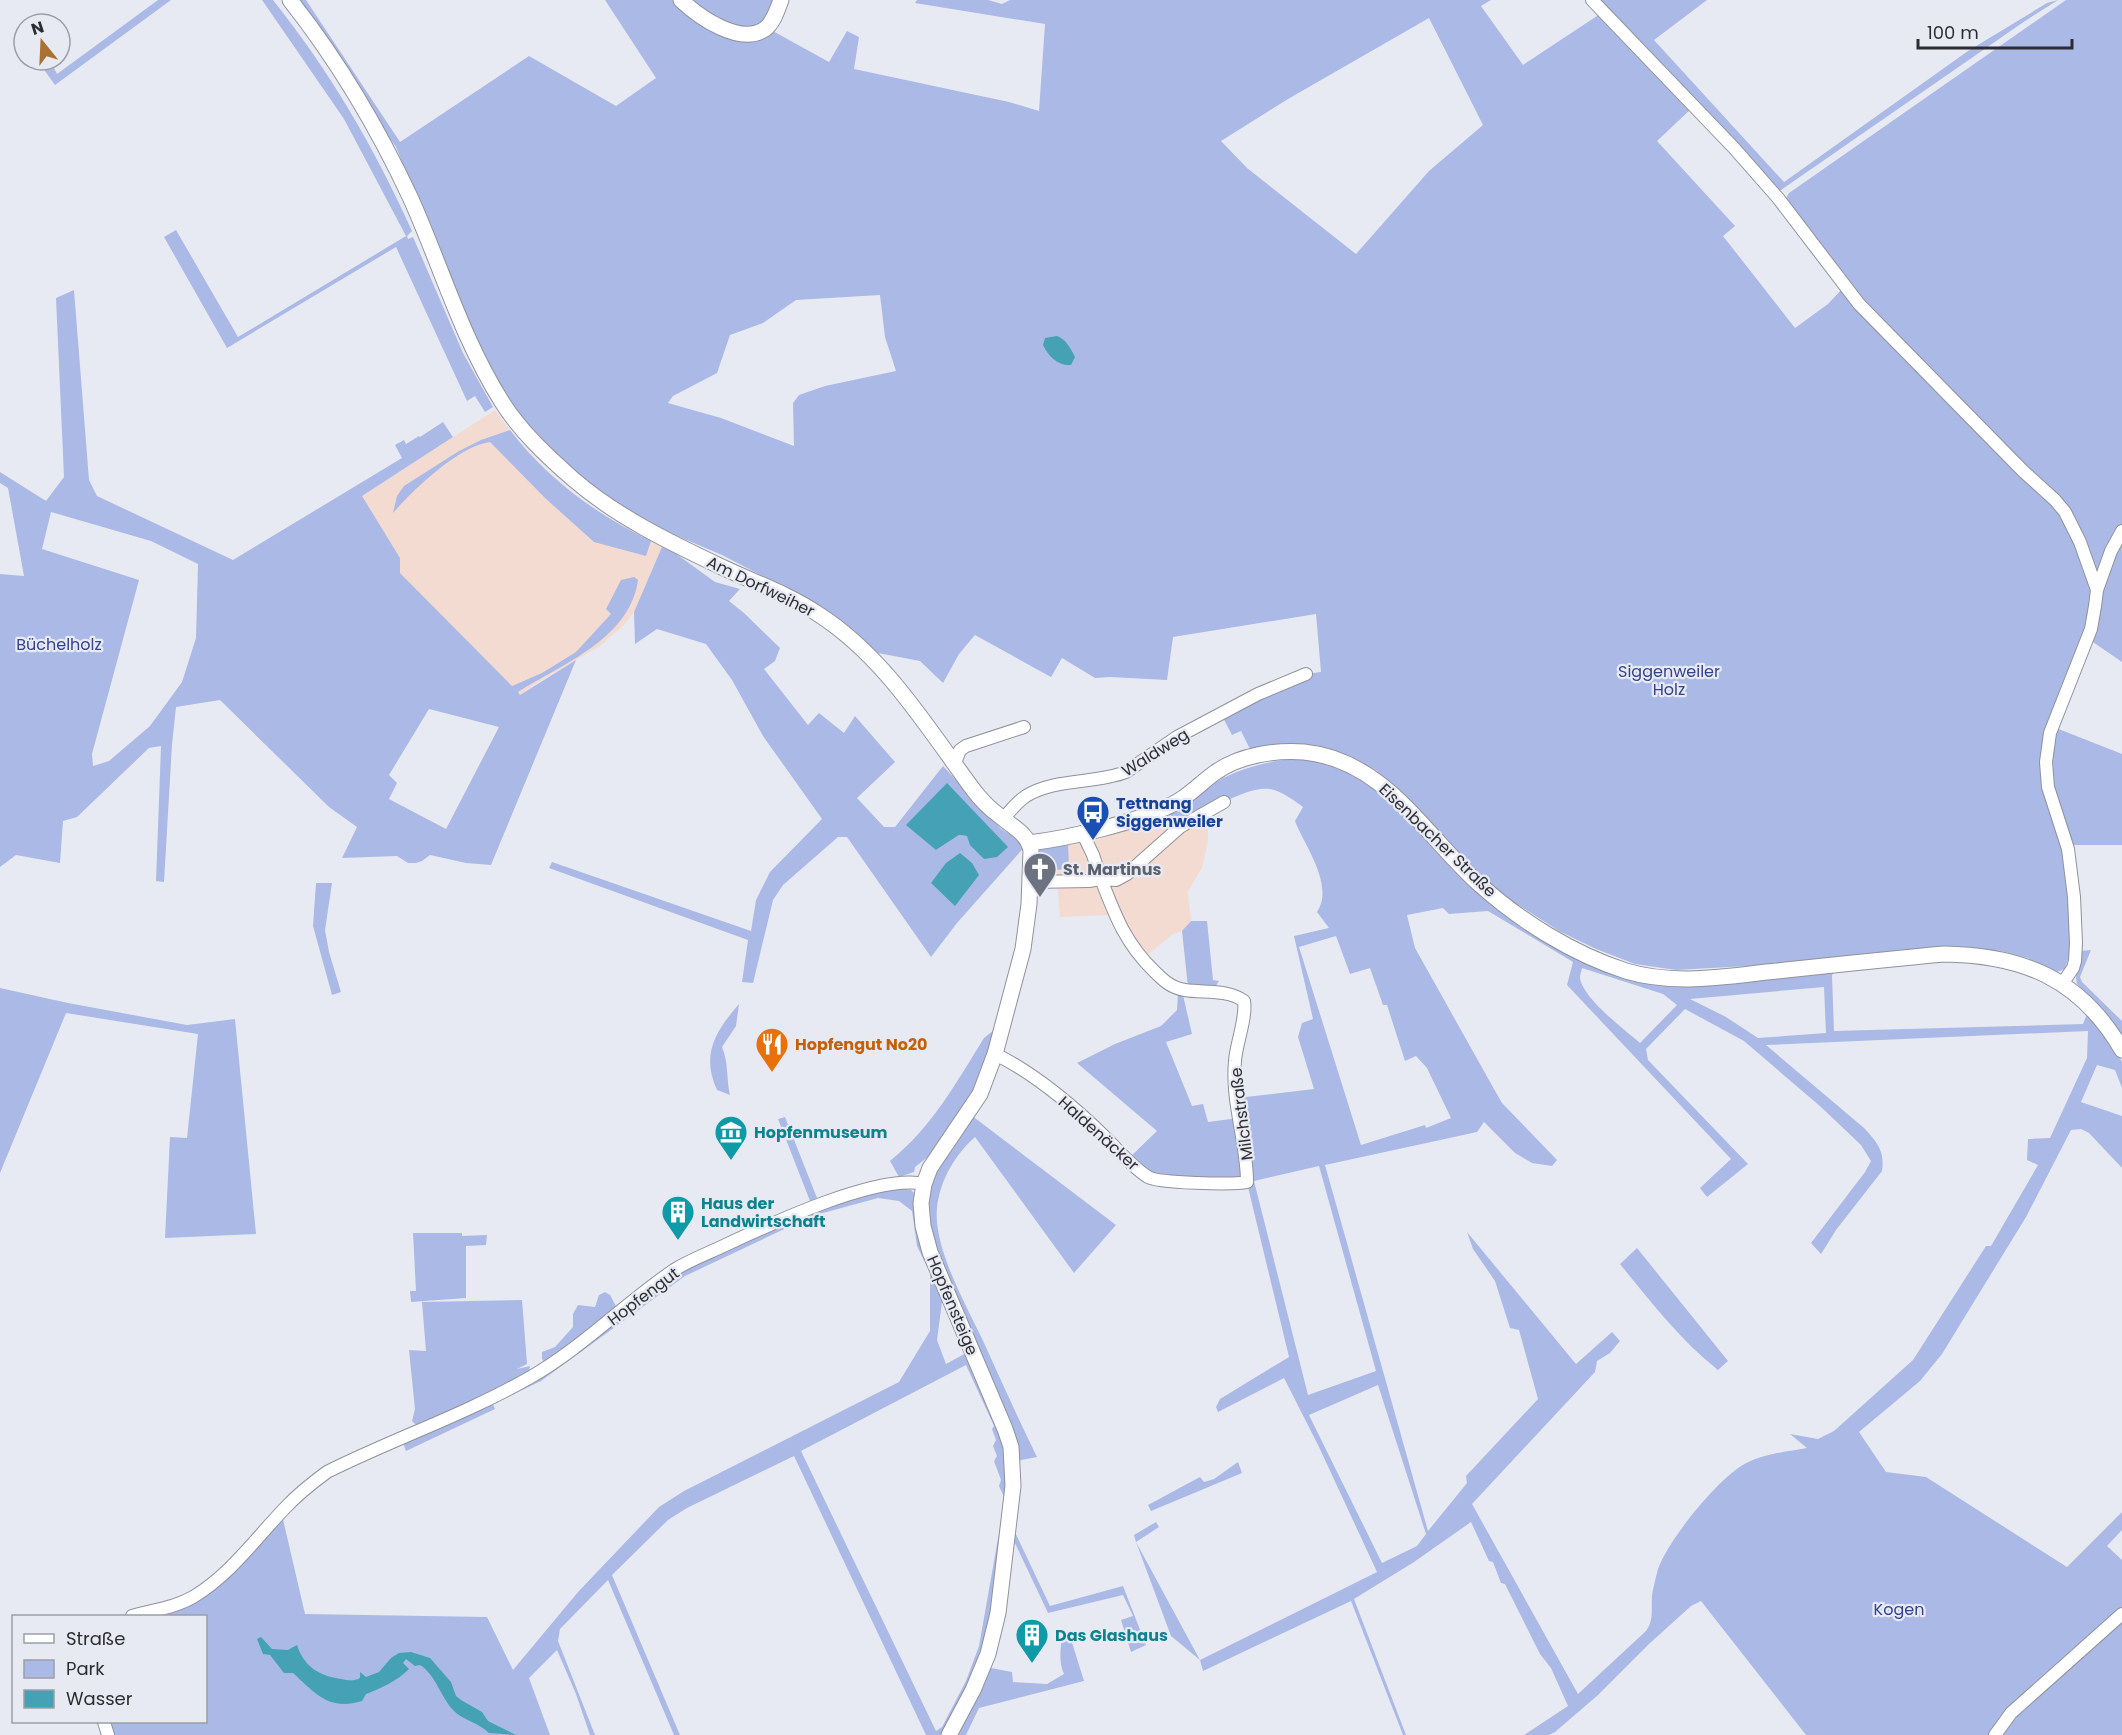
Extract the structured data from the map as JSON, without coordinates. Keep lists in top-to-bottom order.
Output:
{
  "streets": {
    "street": [
      "Am Dorfweiher",
      "Waldweg",
      "Eisenbacher Straße",
      "Milchstraße",
      "Haldenäcker",
      "Hopfengut",
      "Hopfensteige"
    ]
  },
  "crossings": [
    ["Am Dorfweiher", "Waldweg"],
    ["Am Dorfweiher", "Eisenbacher Straße"],
    ["Am Dorfweiher", "Hopfensteige"],
    ["Eisenbacher Straße", "Hopfensteige"],
    ["Milchstraße", "Haldenäcker"],
    ["Haldenäcker", "Hopfensteige"],
    ["Hopfengut", "Hopfensteige"]
  ],
  "parks": ["Büchelholz", "Siggenweiler Holz", "Kogen"],
  "places": {
    "bus stop": ["Tettnang Siggenweiler"],
    "church": ["St. Martinus"],
    "restaurant": ["Hopfengut No20"],
    "museum": ["Hopfenmuseum"],
    "building": ["Haus der Landwirtschaft", "Das Glashaus"]
  },
  "legend": ["Straße", "Park", "Wasser"],
  "scale_bar": "100 m",
  "north": "top"
}
